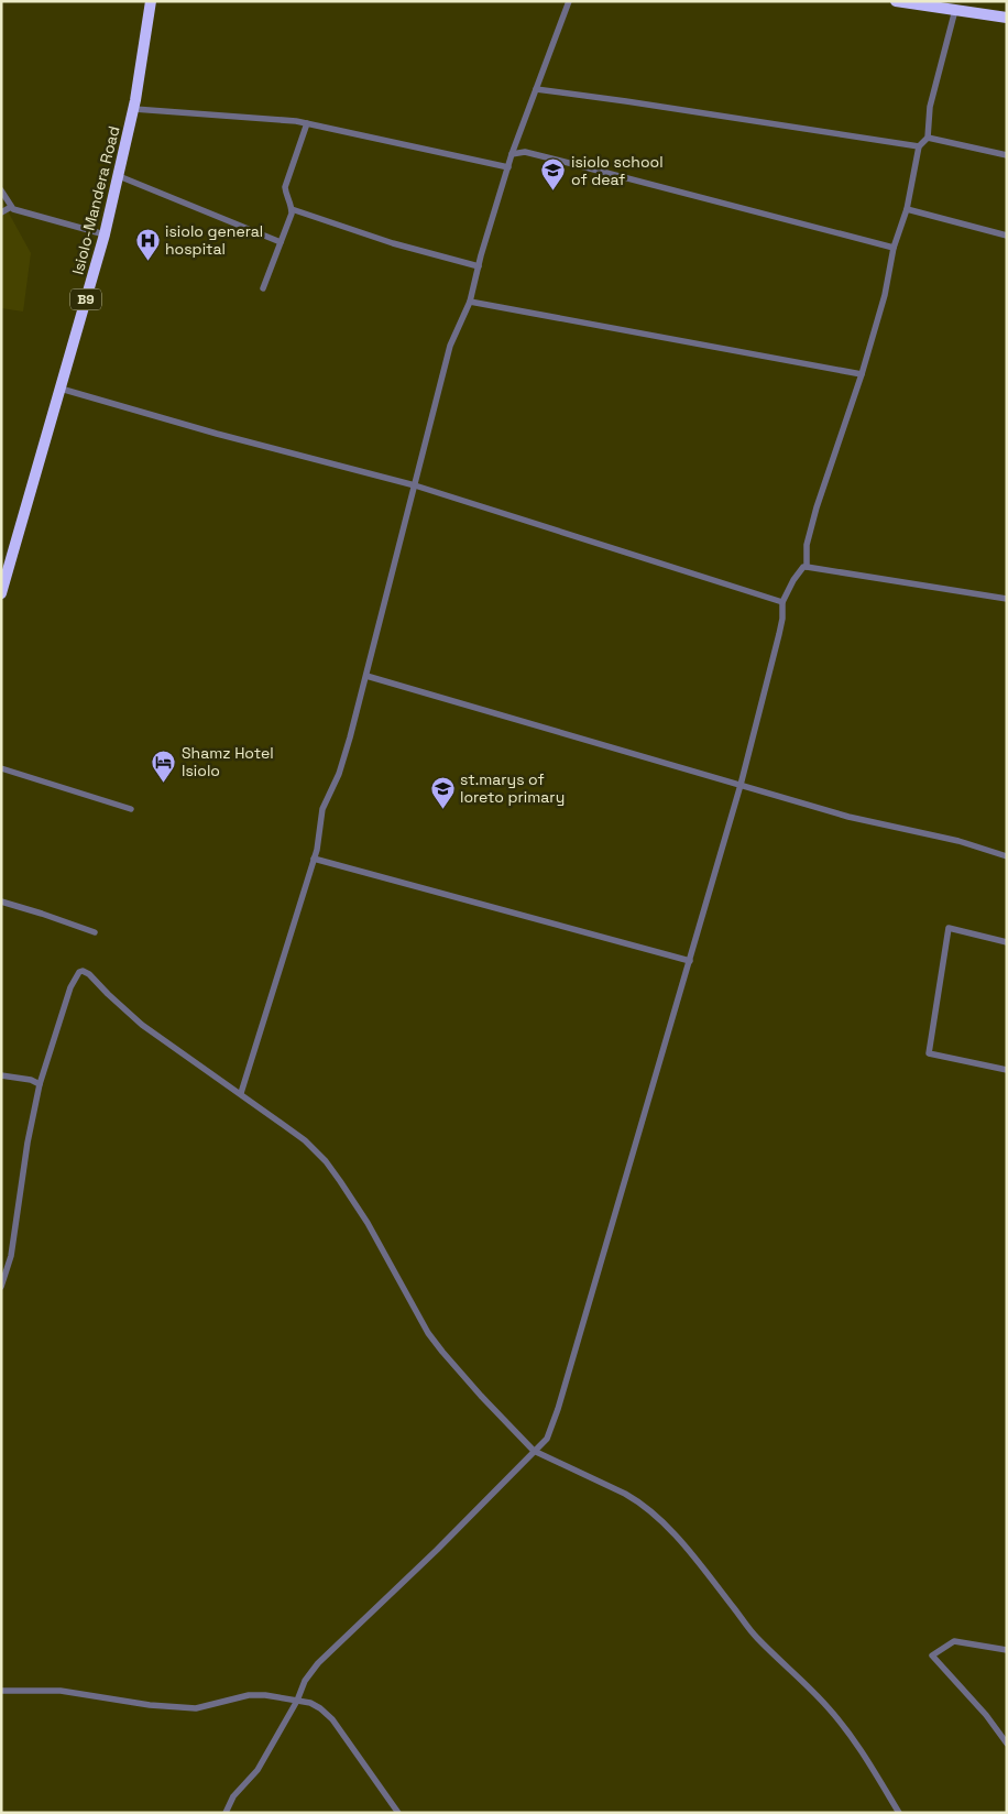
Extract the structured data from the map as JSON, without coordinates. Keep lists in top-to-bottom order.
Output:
{
  "streets": {
    "highway": ["Isiolo-Mandera Road", "B9"]
  },
  "places": {
    "school or university": ["isiolo school of deaf", "st.marys of loreto primary"],
    "hospital": ["isiolo general hospital"],
    "hotel": ["Shamz Hotel Isiolo"]
  }
}
